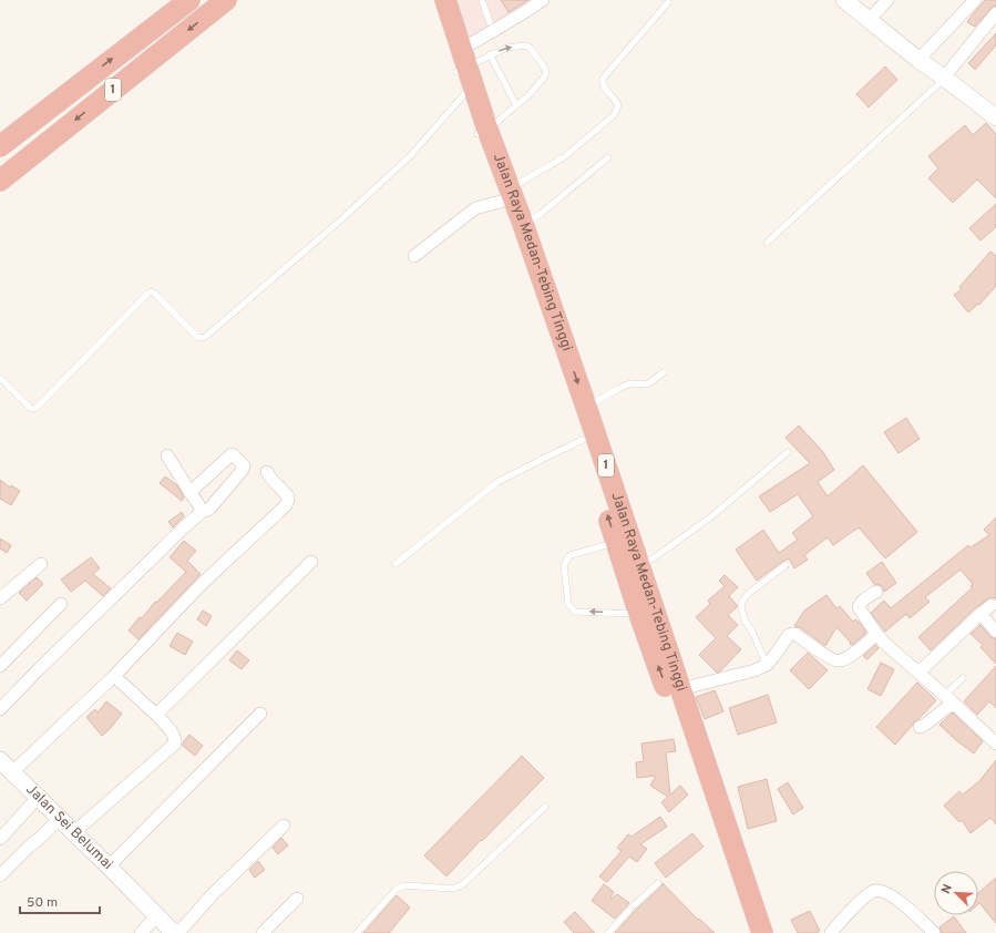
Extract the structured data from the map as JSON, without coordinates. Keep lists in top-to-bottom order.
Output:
{
  "streets": {
    "highway": ["1", "Jalan Raya Medan-Tebing Tinggi"],
    "street": ["Jalan Sei Belumai"]
  },
  "scale_bar": "50 m",
  "north": "top left"
}
